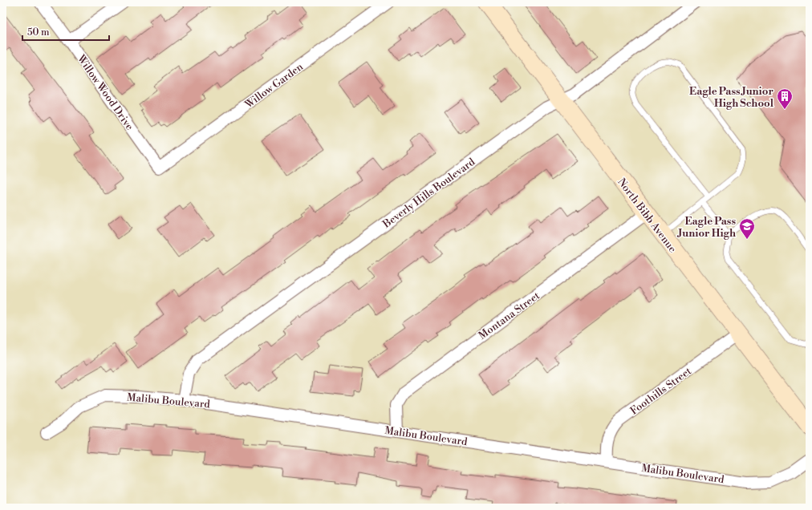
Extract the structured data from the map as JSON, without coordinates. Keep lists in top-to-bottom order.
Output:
{
  "streets": {
    "main road": ["North Bibb Avenue"],
    "street": [
      "Willow Garden",
      "Willow Wood Drive",
      "Beverly Hills Boulevard",
      "Montana Street",
      "Foothills Street",
      "Malibu Boulevard"
    ]
  },
  "crossings": [
    ["Willow Garden", "Willow Wood Drive"],
    ["Beverly Hills Boulevard", "North Bibb Avenue"],
    ["Beverly Hills Boulevard", "Malibu Boulevard"],
    ["North Bibb Avenue", "Montana Street"],
    ["North Bibb Avenue", "Foothills Street"],
    ["Montana Street", "Malibu Boulevard"],
    ["Foothills Street", "Malibu Boulevard"]
  ],
  "places": {
    "building": ["Eagle Pass Junior High School"],
    "school or university": ["Eagle Pass Junior High"]
  },
  "scale_bar": "50 m"
}
